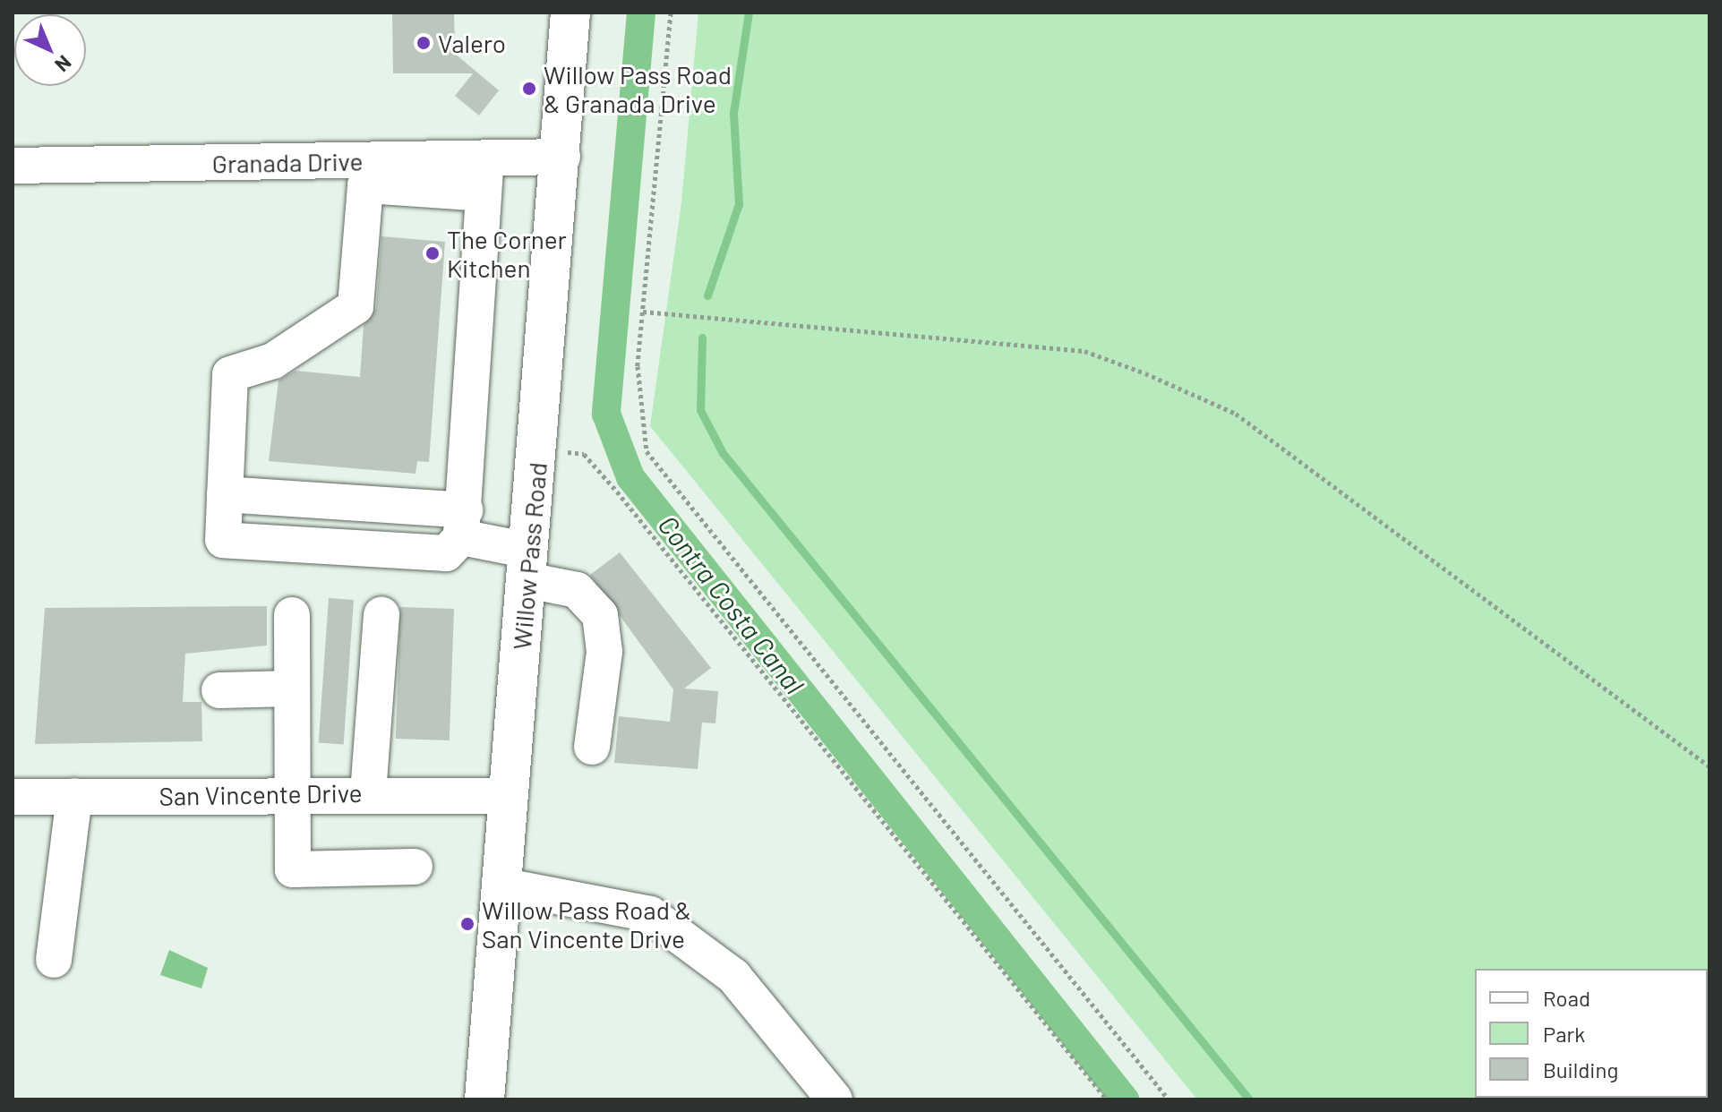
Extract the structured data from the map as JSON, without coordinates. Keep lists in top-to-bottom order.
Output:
{
  "streets": {
    "main road": ["Willow Pass Road"],
    "street": ["Granada Drive", "San Vincente Drive"]
  },
  "crossings": [
    ["Granada Drive", "Willow Pass Road"],
    ["Willow Pass Road", "San Vincente Drive"]
  ],
  "water": ["Contra Costa Canal"],
  "places": [
    "Valero",
    "Willow Pass Road & Granada Drive",
    "The Corner Kitchen",
    "Willow Pass Road & San Vincente Drive"
  ],
  "legend": ["Road", "Park", "Building"],
  "north": "bottom right"
}
